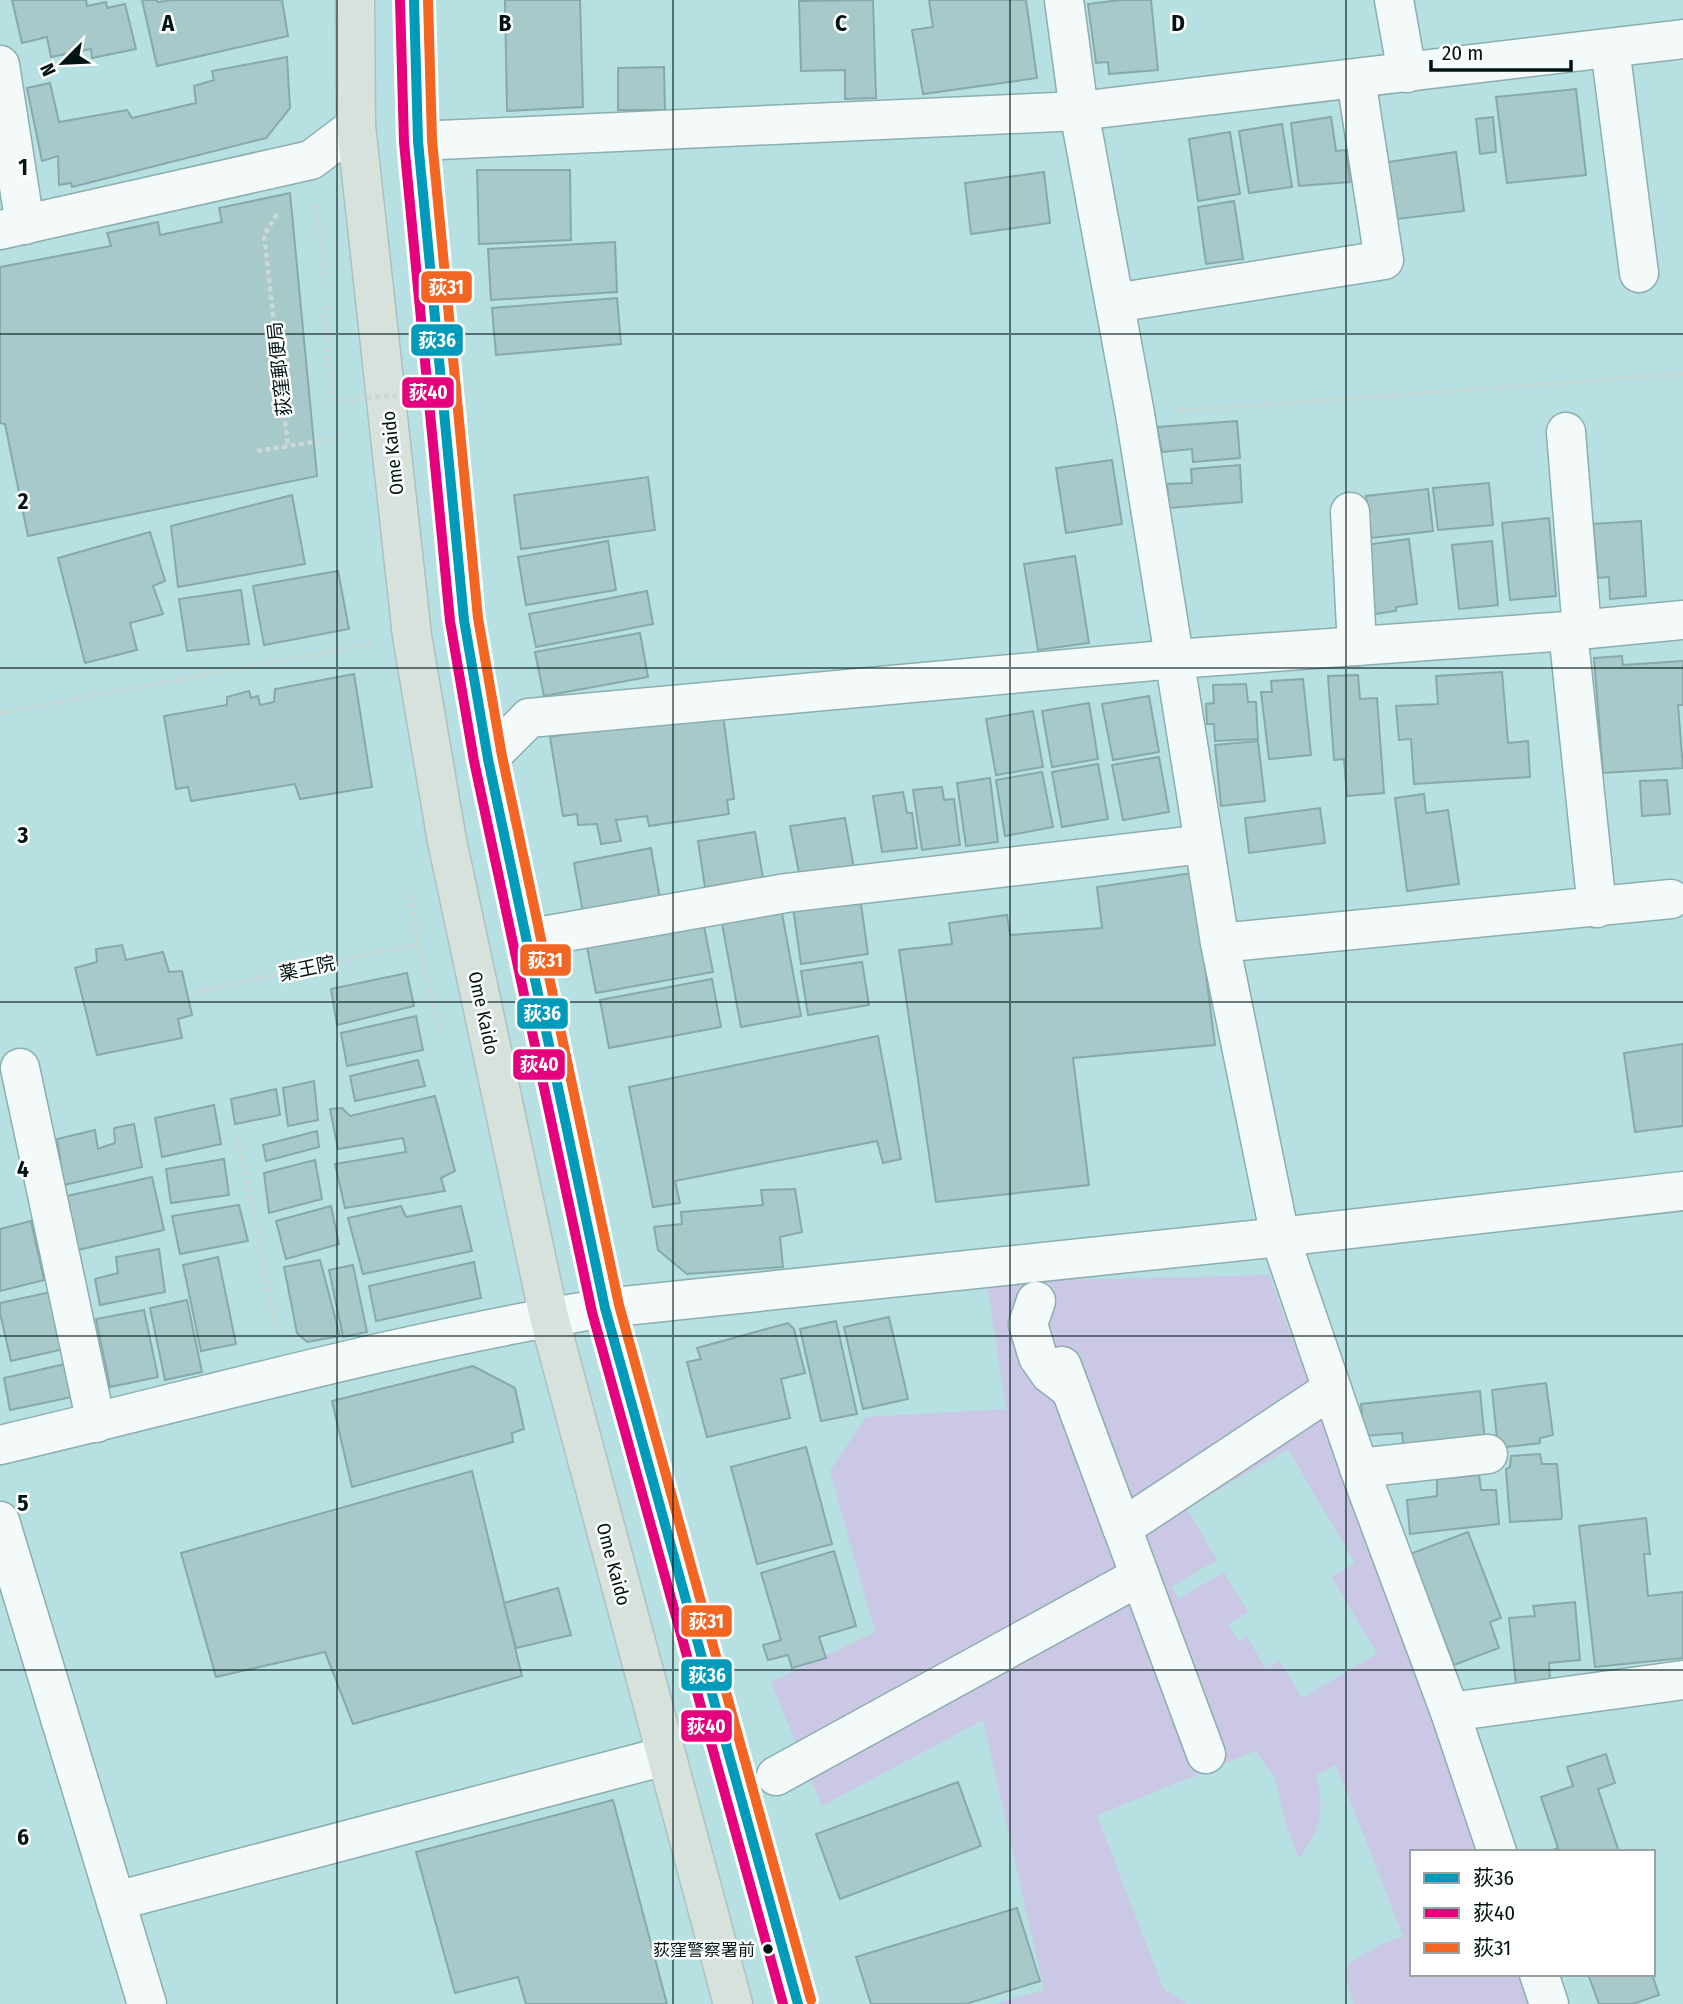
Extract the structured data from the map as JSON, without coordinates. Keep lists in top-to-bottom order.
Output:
{
  "streets": {
    "main road": ["Ome Kaido"],
    "path": ["荻窪郵便局", "薬王院"]
  },
  "places": ["荻窪警察署前"],
  "lines": ["transit line 荻36", "transit line 荻40", "transit line 荻31"],
  "legend": ["荻36", "荻40", "荻31"],
  "scale_bar": "20 m",
  "north": "bottom left",
  "grid": {
    "columns": [
      "A",
      "B",
      "C",
      "D"
    ],
    "rows": [
      "1",
      "2",
      "3",
      "4",
      "5",
      "6"
    ]
  }
}
